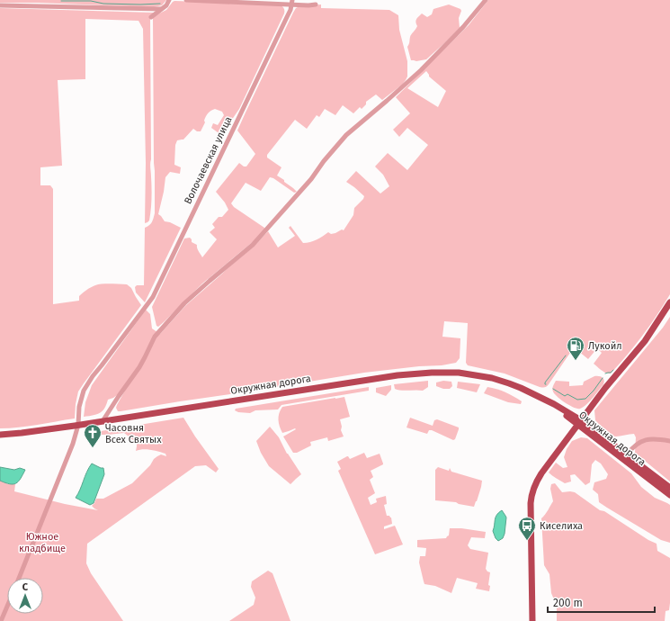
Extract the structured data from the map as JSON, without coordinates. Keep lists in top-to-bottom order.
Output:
{
  "streets": {
    "main road": ["Окружная дорога"],
    "street": ["Волочаевская улица"]
  },
  "crossings": [
    ["Волочаевская улица", "Окружная дорога"]
  ],
  "parks": ["Южное кладбище"],
  "places": {
    "fuel station": ["Лукойл"],
    "church": ["Часовня Всех Святых"],
    "bus stop": ["Киселиха"]
  },
  "scale_bar": "200 m",
  "north": "top"
}
